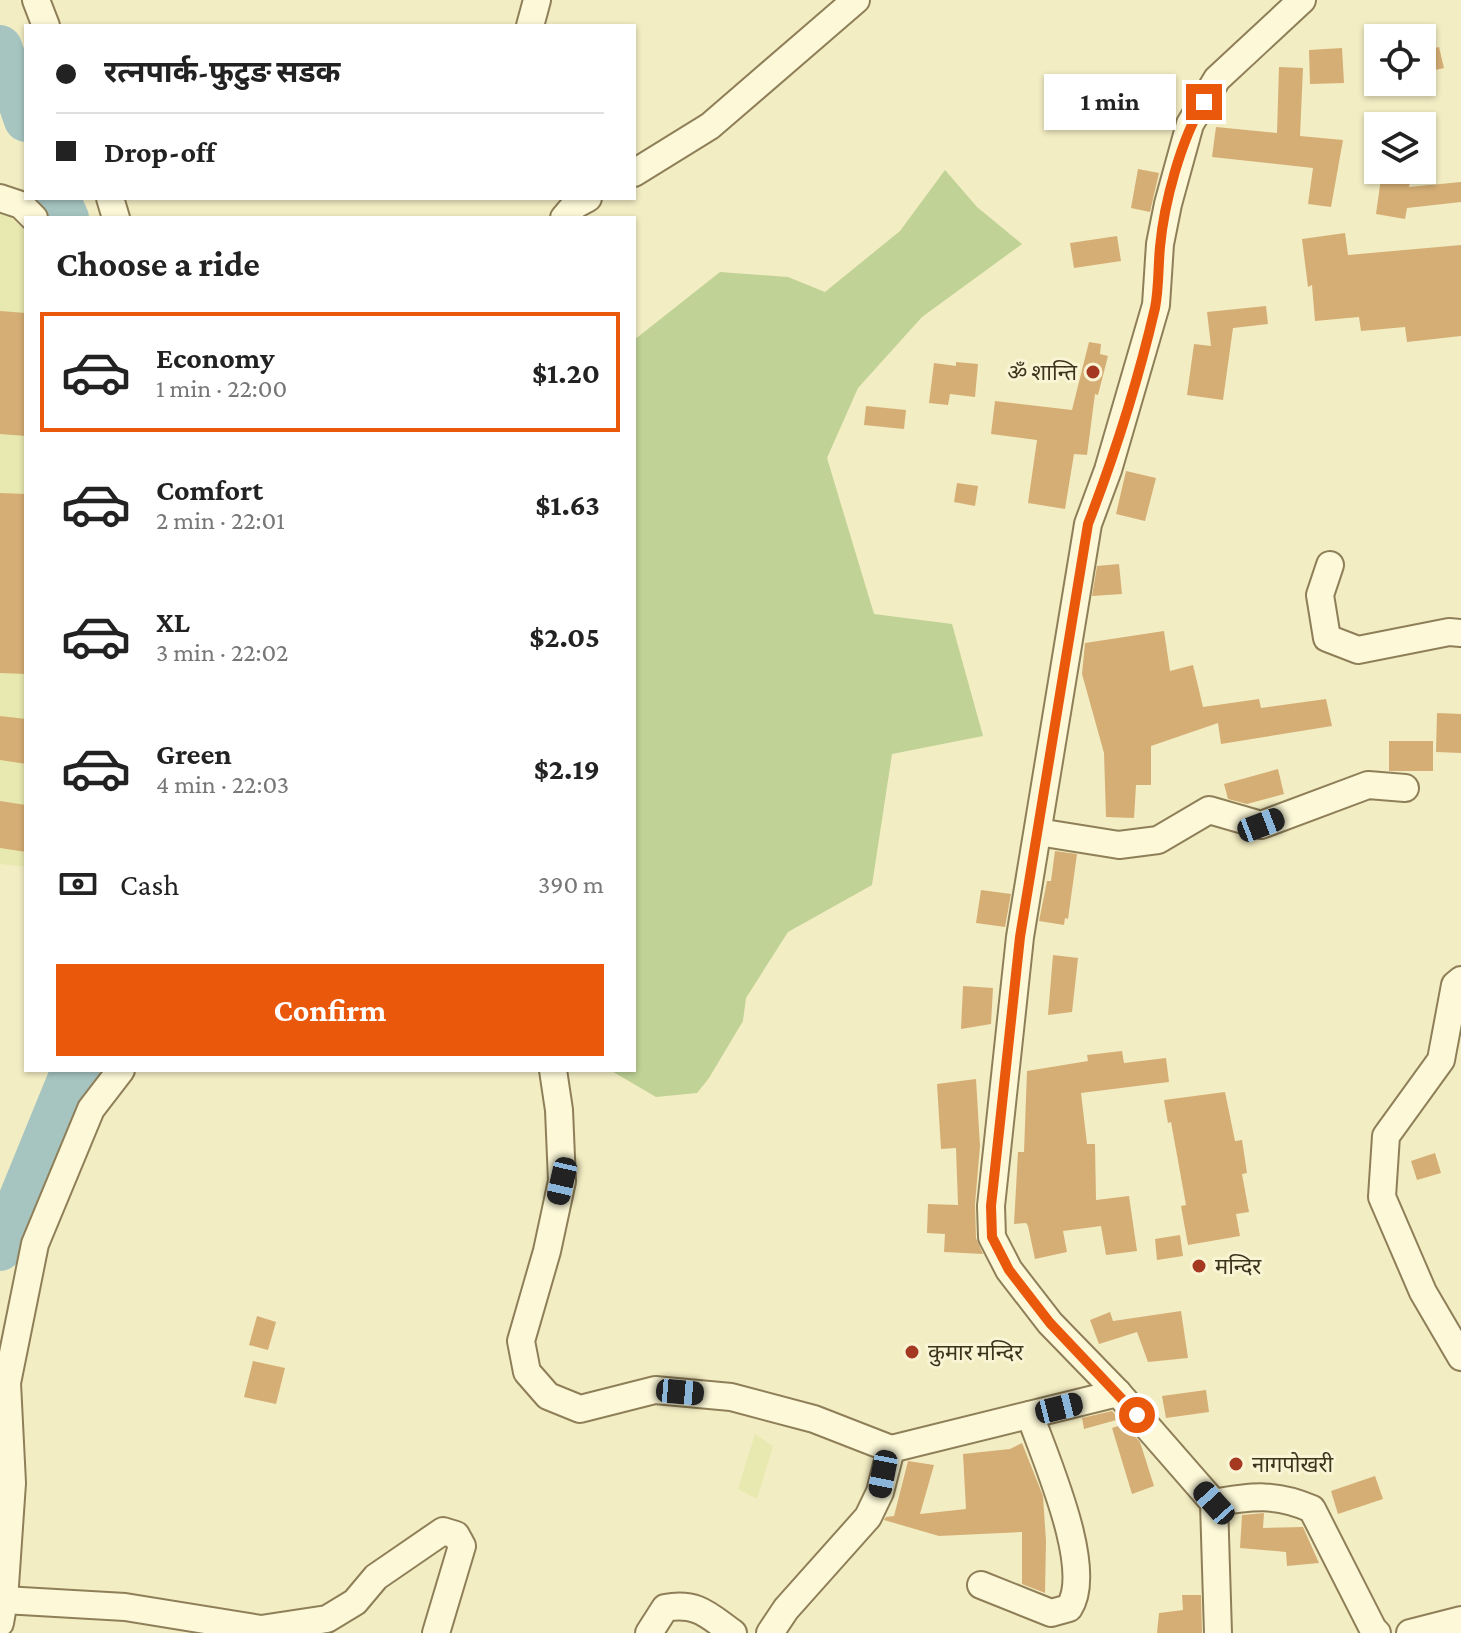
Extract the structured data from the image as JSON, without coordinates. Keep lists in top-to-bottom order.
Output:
{
  "places": [
    "ॐ शान्ति",
    "मन्दिर",
    "कुमार मन्दिर",
    "नागपोखरी"
  ],
  "page": {
    "banner": ["रत्नपार्क-फुटुङ सडक", "Drop-off"],
    "bubble": "1 min",
    "heading": "Choose a ride",
    "list": [
      {
        "name": "Economy",
        "note": "1 min · 22:00",
        "value": "$1.20"
      },
      {
        "name": "Comfort",
        "note": "2 min · 22:01",
        "value": "$1.63"
      },
      {
        "name": "XL",
        "note": "3 min · 22:02",
        "value": "$2.05"
      },
      {
        "name": "Green",
        "note": "4 min · 22:03",
        "value": "$2.19"
      }
    ],
    "pay": ["Cash", "390 m"],
    "buttons": "Confirm"
  }
}
